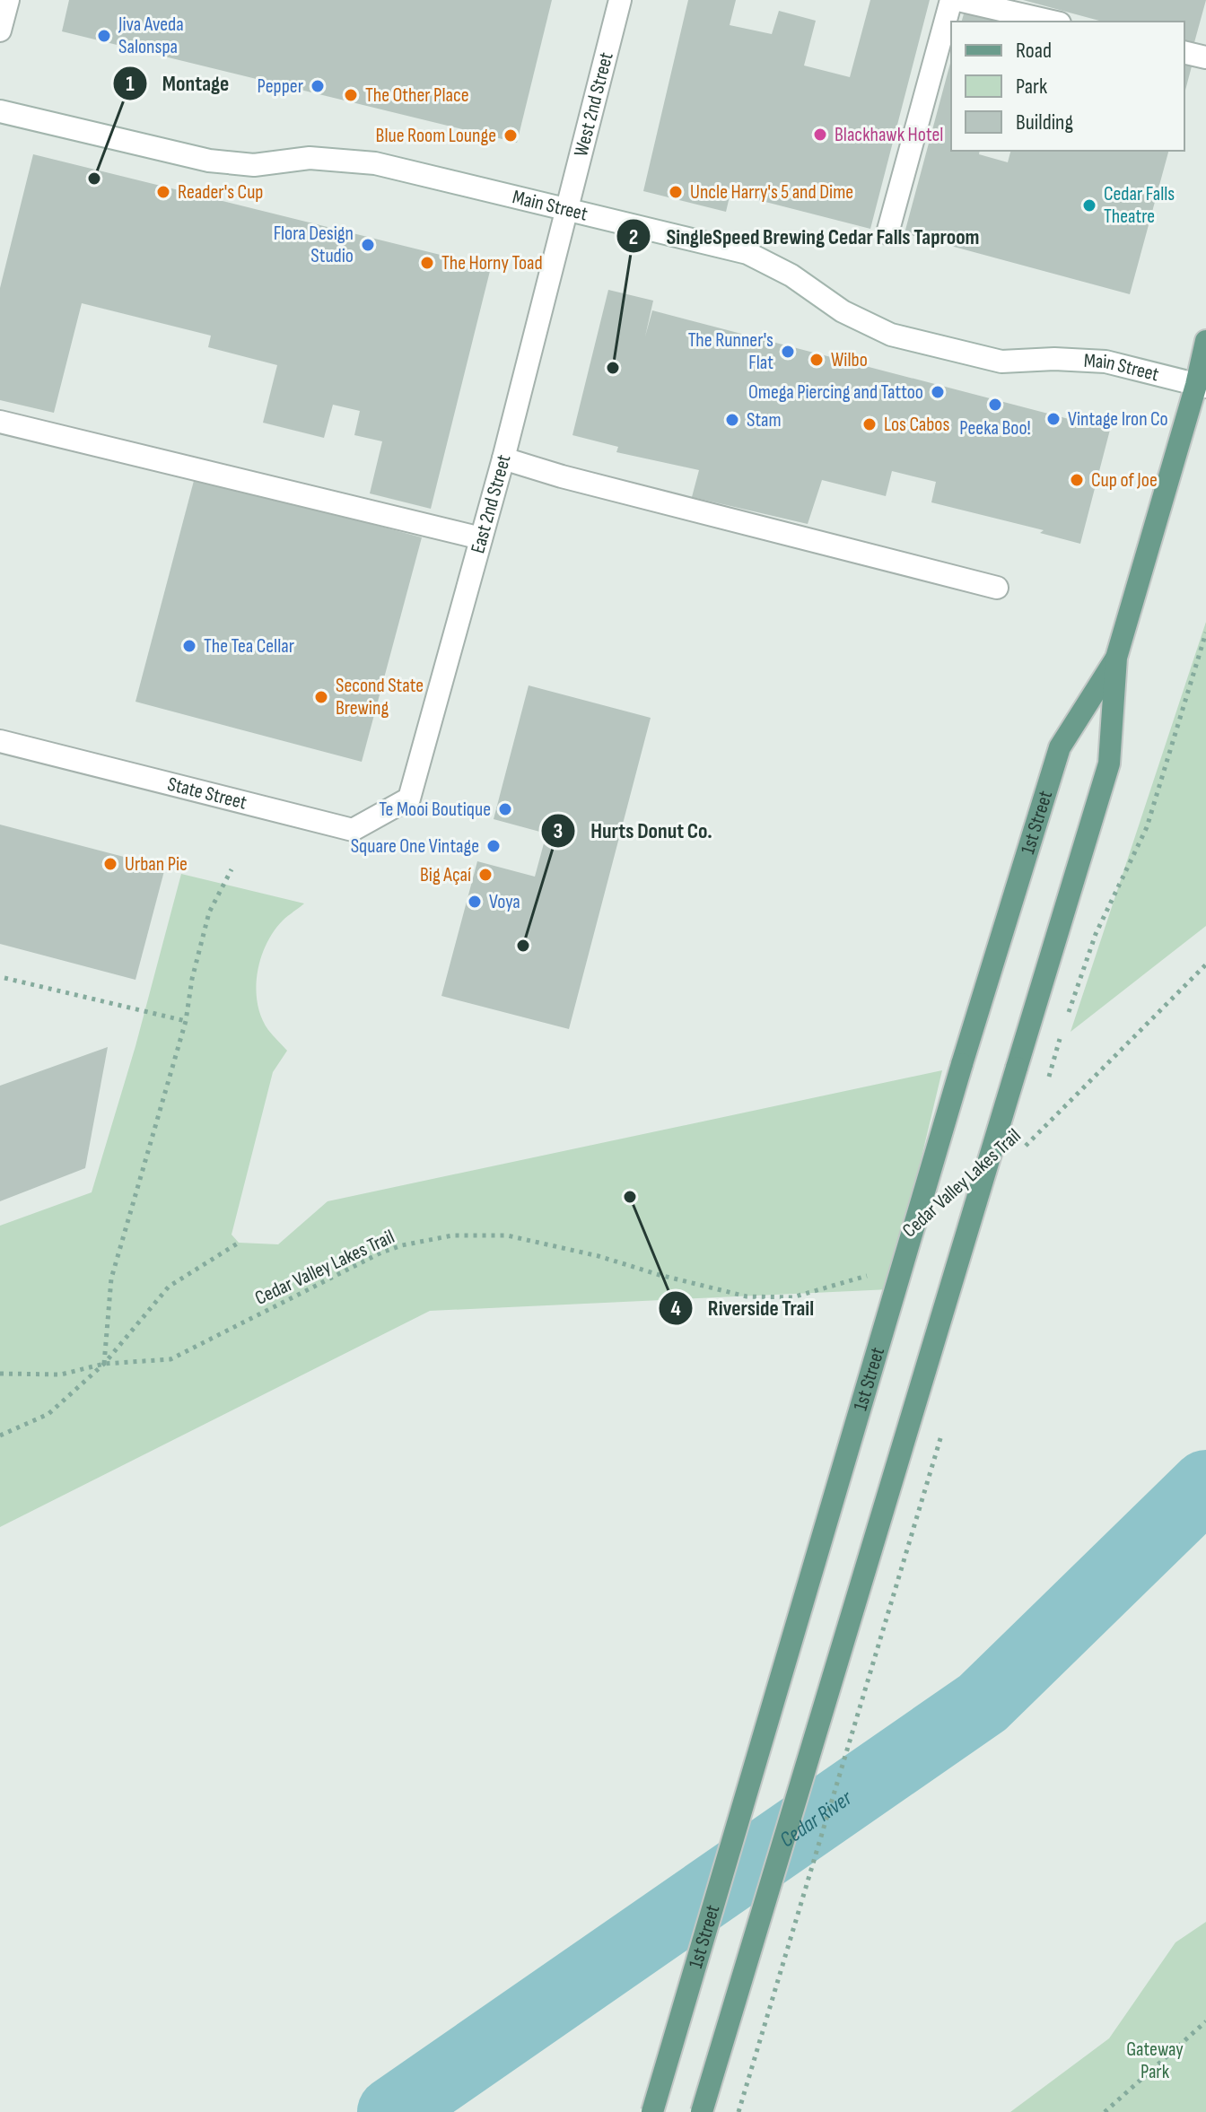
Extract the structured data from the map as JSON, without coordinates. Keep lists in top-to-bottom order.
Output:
{
  "streets": {
    "main road": ["1st Street"],
    "street": [
      "West 2nd Street",
      "Main Street",
      "East 2nd Street",
      "State Street"
    ],
    "path": ["Cedar Valley Lakes Trail"]
  },
  "crossings": [
    ["West 2nd Street", "Main Street"],
    ["West 2nd Street", "East 2nd Street"],
    ["Main Street", "East 2nd Street"],
    ["Main Street", "1st Street"],
    ["East 2nd Street", "State Street"]
  ],
  "water": ["Cedar River"],
  "parks": ["Gateway Park"],
  "places": [
    "Jiva Aveda Salonspa",
    "Pepper",
    "The Other Place",
    "Blackhawk Hotel",
    "Blue Room Lounge",
    "Montage",
    "Reader's Cup",
    "Uncle Harry's 5 and Dime",
    "Cedar Falls Theatre",
    "Flora Design Studio",
    "The Horny Toad",
    "The Runner's Flat",
    "Wilbo",
    "SingleSpeed Brewing Cedar Falls Taproom",
    "Omega Piercing and Tattoo",
    "Peeka Boo!",
    "Vintage Iron Co",
    "Stam",
    "Los Cabos",
    "Cup of Joe",
    "The Tea Cellar",
    "Second State Brewing",
    "Te Mooi Boutique",
    "Square One Vintage",
    "Urban Pie",
    "Big Açaí",
    "Voya",
    "Hurts Donut Co.",
    "Riverside Trail"
  ],
  "legend": ["Road", "Park", "Building"]
}
